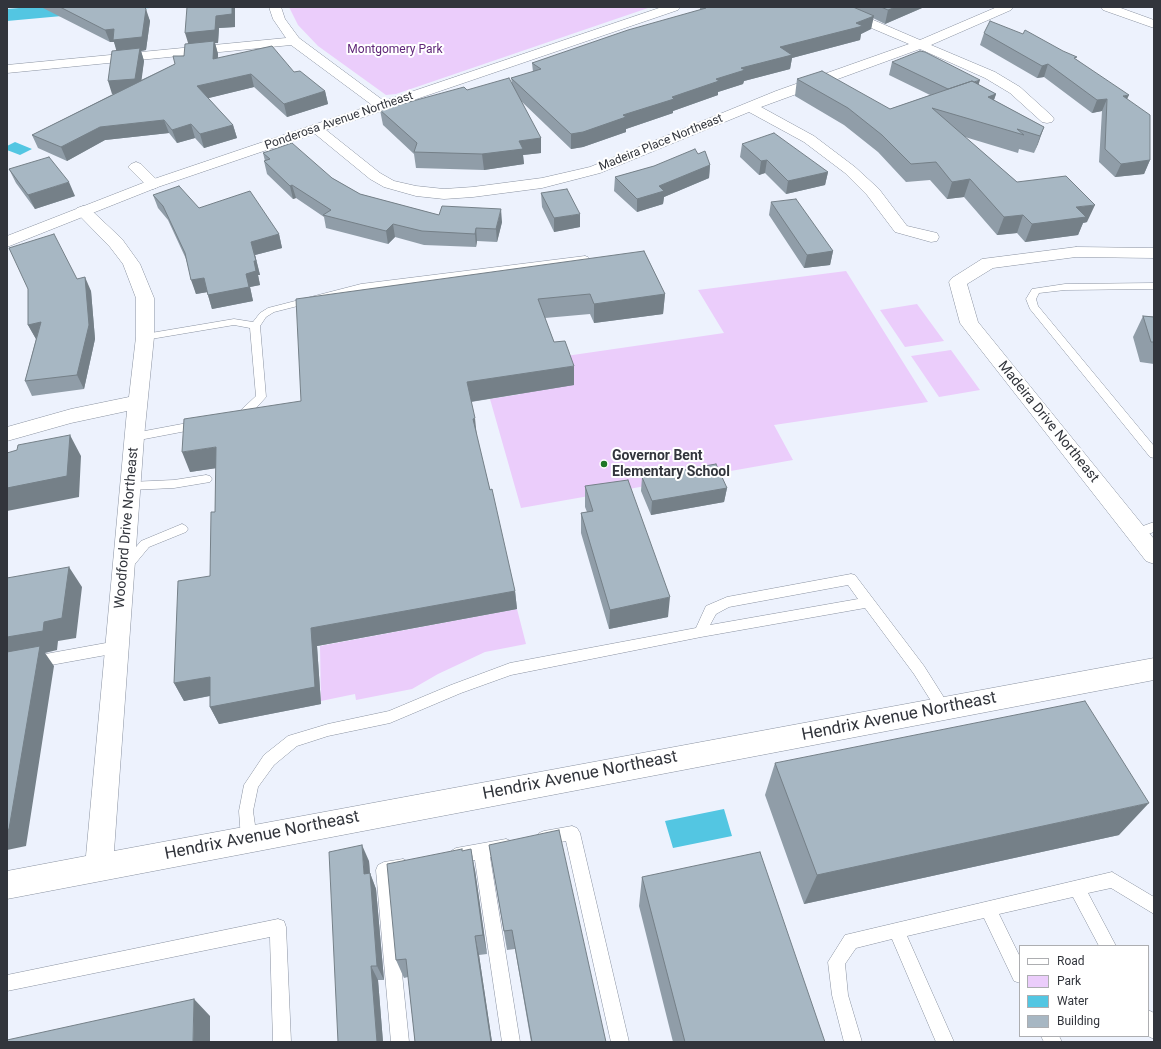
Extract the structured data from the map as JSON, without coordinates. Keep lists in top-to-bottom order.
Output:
{
  "streets": {
    "street": [
      "Ponderosa Avenue Northeast",
      "Madeira Place Northeast",
      "Madeira Drive Northeast",
      "Woodford Drive Northeast",
      "Hendrix Avenue Northeast"
    ]
  },
  "crossings": [
    ["Ponderosa Avenue Northeast", "Madeira Place Northeast"],
    ["Ponderosa Avenue Northeast", "Woodford Drive Northeast"],
    ["Woodford Drive Northeast", "Hendrix Avenue Northeast"]
  ],
  "parks": ["Montgomery Park"],
  "places": ["Governor Bent Elementary School"],
  "legend": [
    "Road",
    "Park",
    "Water",
    "Building"
  ]
}
